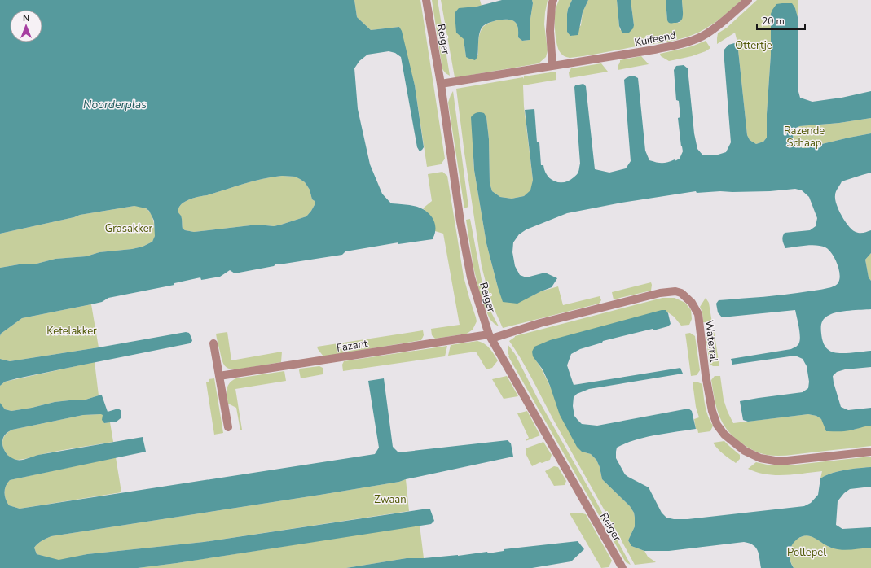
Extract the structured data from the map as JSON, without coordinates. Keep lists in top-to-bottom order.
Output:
{
  "streets": {
    "street": [
      "Kuifeend",
      "Reiger",
      "Waterral",
      "Fazant"
    ]
  },
  "crossings": [
    ["Kuifeend", "Reiger"],
    ["Reiger", "Waterral"],
    ["Reiger", "Fazant"],
    ["Waterral", "Fazant"]
  ],
  "water": ["Noorderplas"],
  "parks": [
    "Ottertje",
    "Razende Schaap",
    "Grasakker",
    "Ketelakker",
    "Zwaan",
    "Pollepel"
  ],
  "scale_bar": "20 m",
  "north": "top"
}
